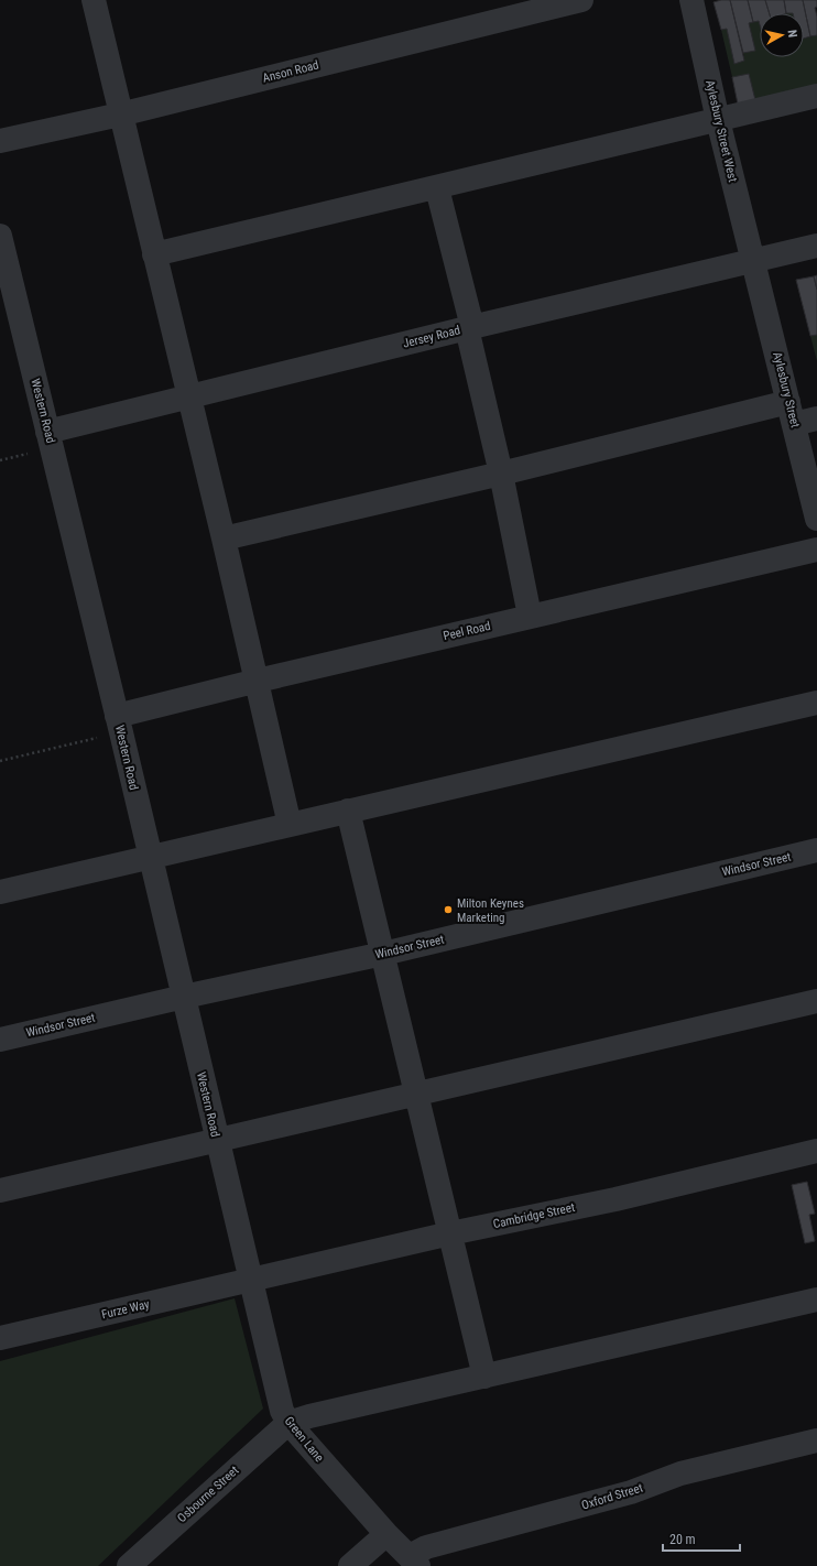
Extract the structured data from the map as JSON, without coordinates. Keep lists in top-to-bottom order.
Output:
{
  "streets": {
    "street": [
      "Anson Road",
      "Aylesbury Street West",
      "Jersey Road",
      "Aylesbury Street",
      "Western Road",
      "Peel Road",
      "Windsor Street",
      "Cambridge Street",
      "Furze Way",
      "Green Lane",
      "Osbourne Street",
      "Oxford Street"
    ]
  },
  "crossings": [
    ["Aylesbury Street West", "Jersey Road"],
    ["Aylesbury Street West", "Aylesbury Street"],
    ["Jersey Road", "Aylesbury Street"],
    ["Jersey Road", "Western Road"],
    ["Western Road", "Peel Road"],
    ["Western Road", "Windsor Street"],
    ["Western Road", "Cambridge Street"],
    ["Western Road", "Furze Way"],
    ["Western Road", "Green Lane"],
    ["Cambridge Street", "Furze Way"],
    ["Cambridge Street", "Green Lane"],
    ["Furze Way", "Green Lane"],
    ["Green Lane", "Osbourne Street"],
    ["Green Lane", "Oxford Street"]
  ],
  "places": ["Milton Keynes Marketing"],
  "scale_bar": "20 m",
  "north": "right"
}
